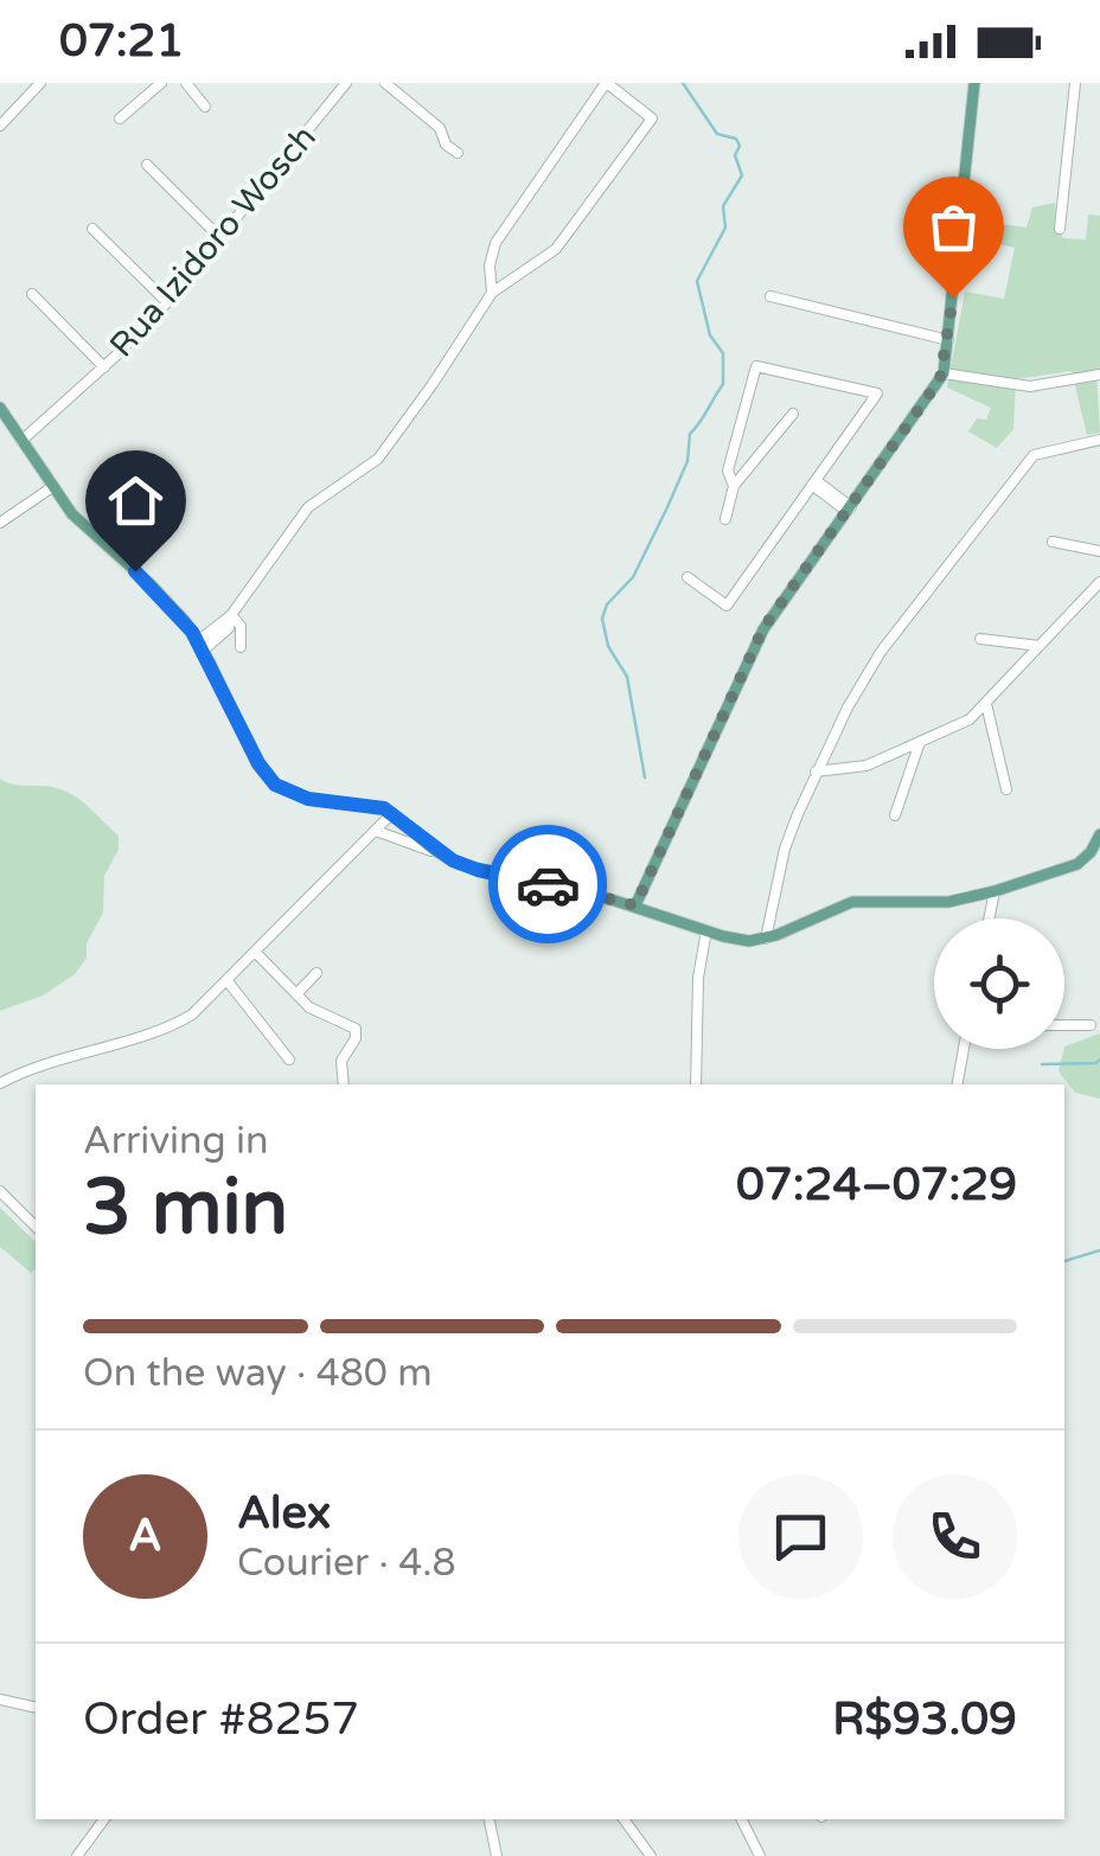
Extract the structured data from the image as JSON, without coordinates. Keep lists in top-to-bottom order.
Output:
{
  "streets": {
    "street": ["Rua Izidoro Wosch"]
  },
  "page": {
    "status": "07:21",
    "heading": ["3 min", "Arriving in", "07:24–07:29"],
    "panel": [
      "Alex",
      "Courier · 4.8",
      "Order #8257",
      "R$93.09"
    ],
    "bar": "On the way · 480 m",
    "round": "A"
  }
}
